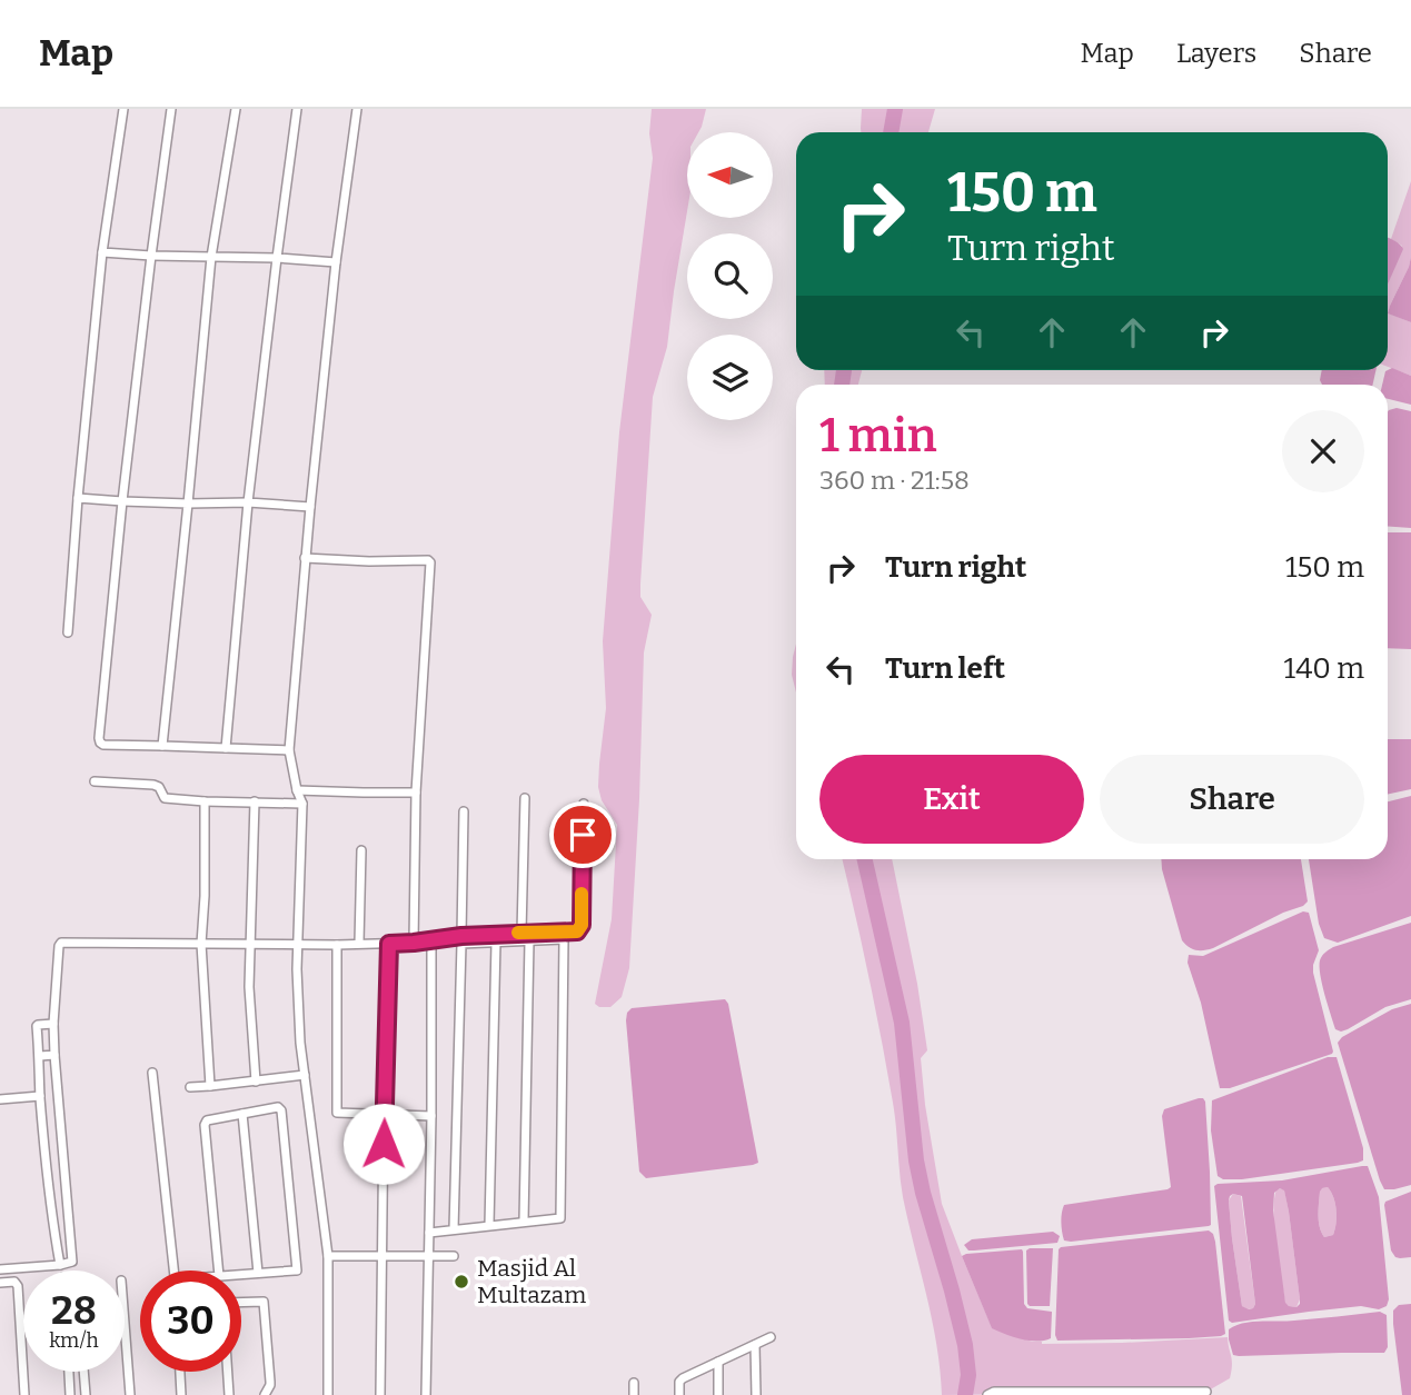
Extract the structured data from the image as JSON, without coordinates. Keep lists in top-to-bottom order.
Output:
{
  "places": ["Masjid Al Multazam"],
  "north": "left",
  "page": {
    "header": "Map",
    "nav": ["Map", "Layers", "Share"],
    "turn": ["150 m", "Turn right"],
    "heading": ["1 min", "360 m · 21:58"],
    "list": [
      {
        "name": "Turn right",
        "value": "150 m"
      },
      {
        "name": "Turn left",
        "value": "140 m"
      }
    ],
    "buttons": ["Exit", "Share"],
    "speed": "28 km/h",
    "limit": "30"
  }
}
